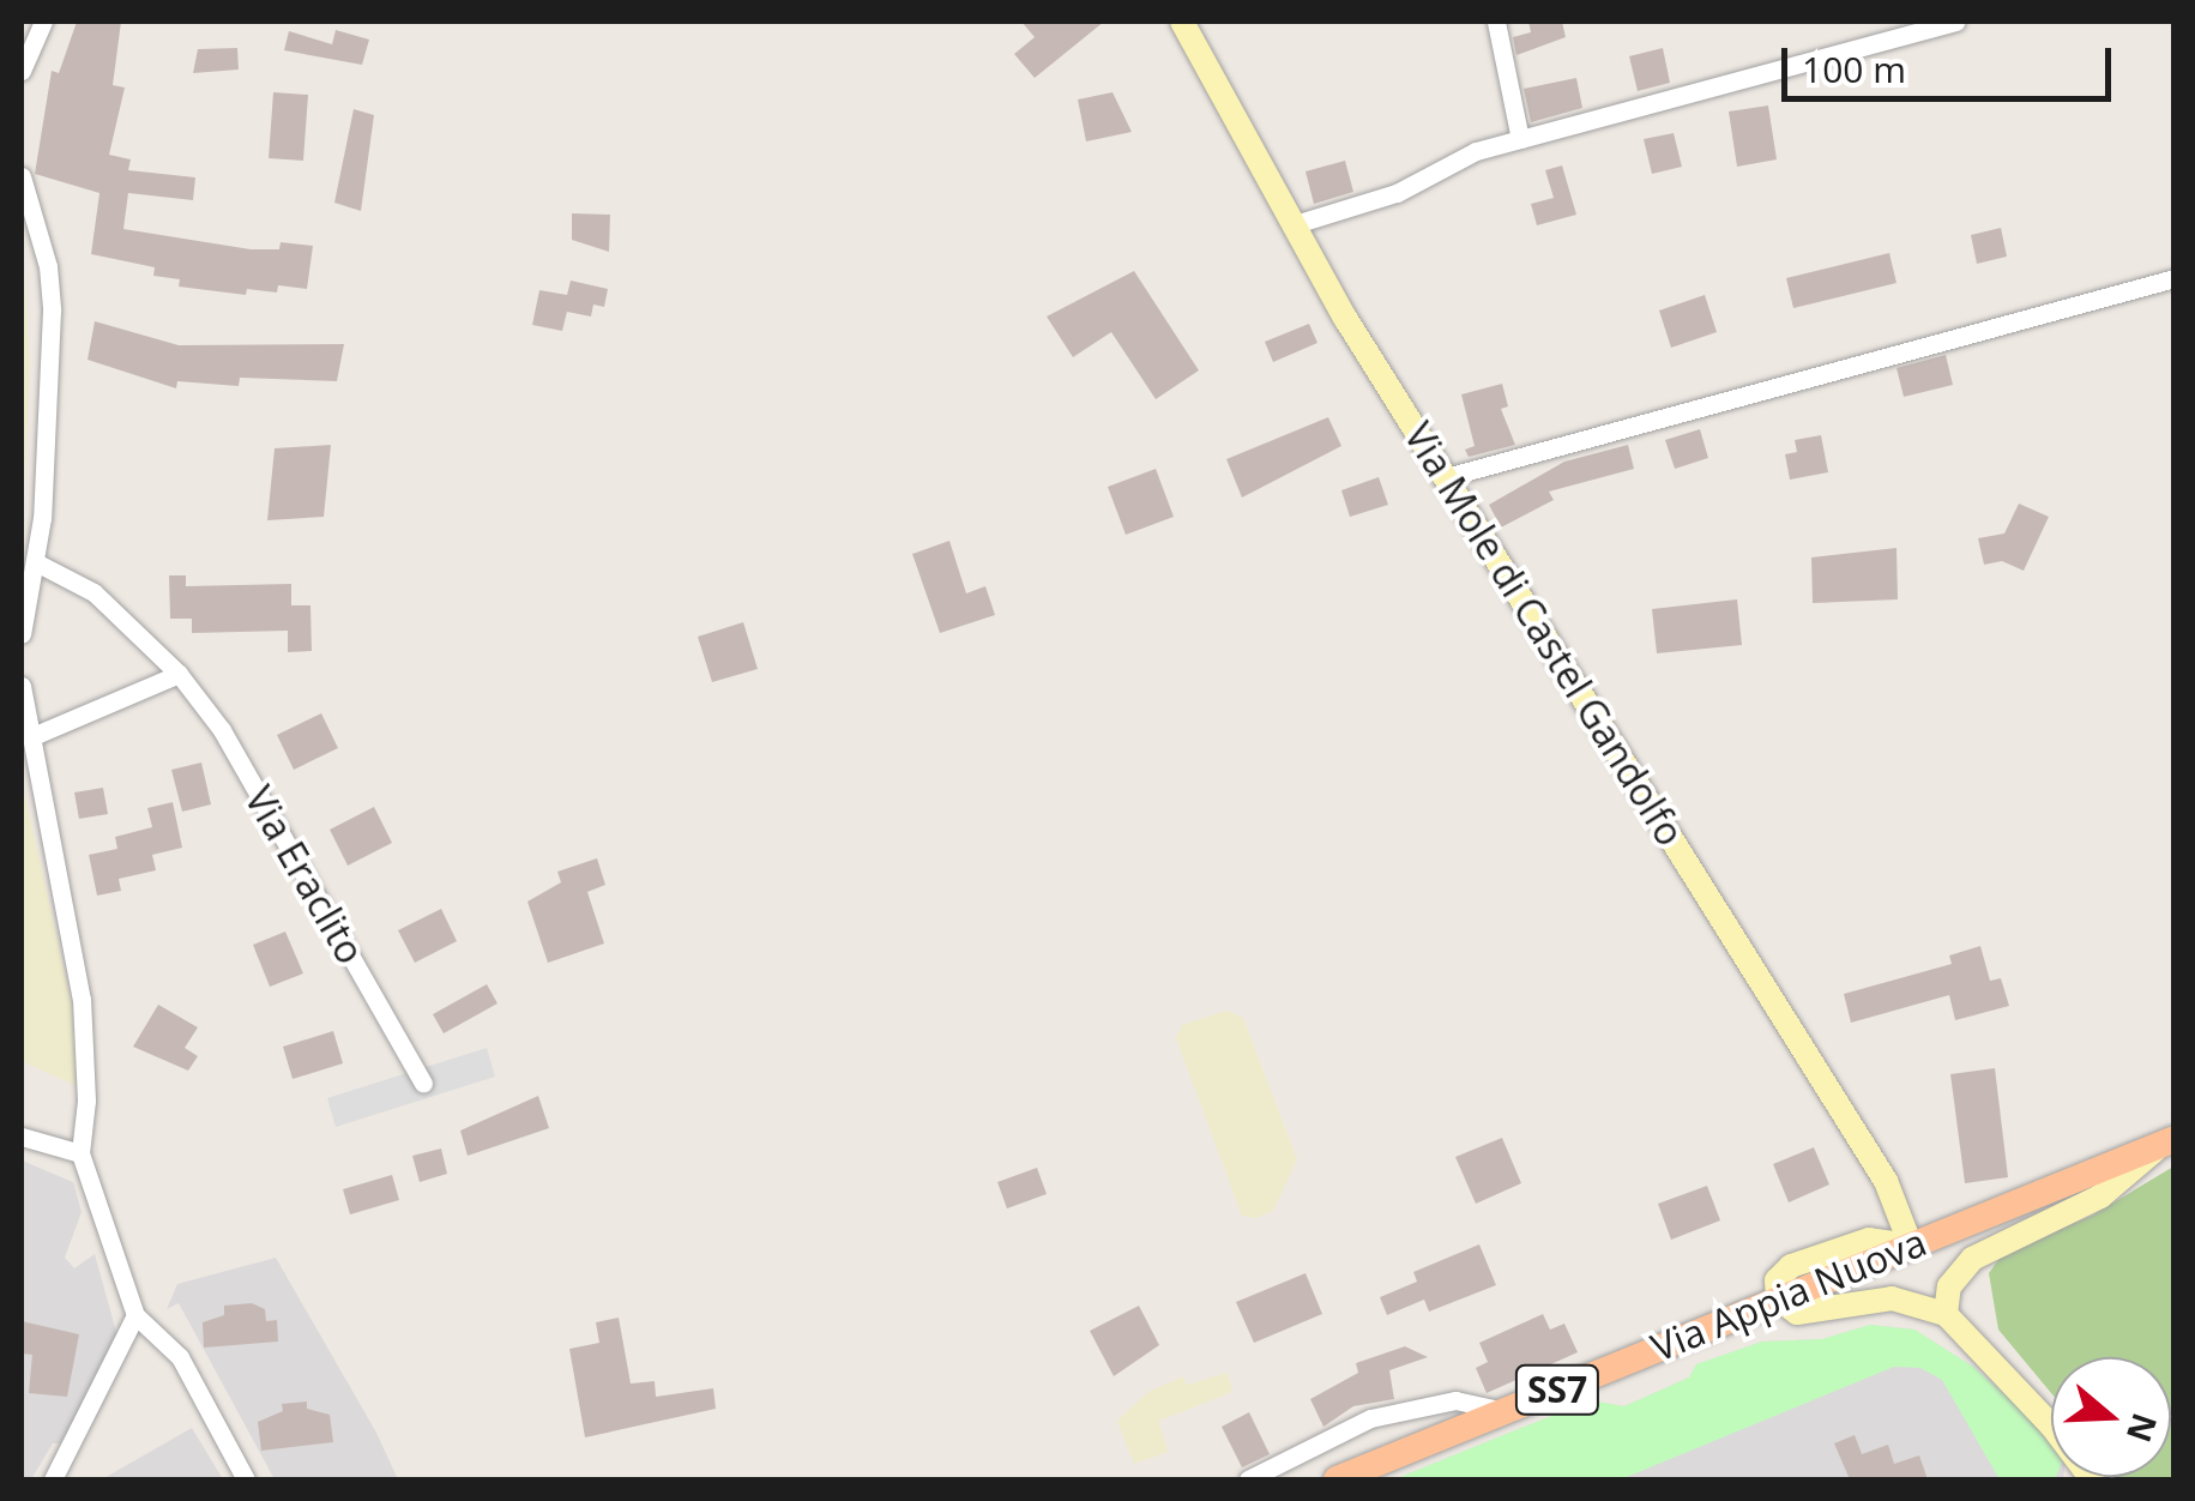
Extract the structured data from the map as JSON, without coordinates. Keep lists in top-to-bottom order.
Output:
{
  "streets": {
    "main road": ["Via Appia Nuova", "SS7"],
    "street": ["Via Mole di Castel Gandolfo", "Via Eraclito"]
  },
  "crossings": [
    ["Via Mole di Castel Gandolfo", "Via Appia Nuova"]
  ],
  "scale_bar": "100 m",
  "north": "right"
}
